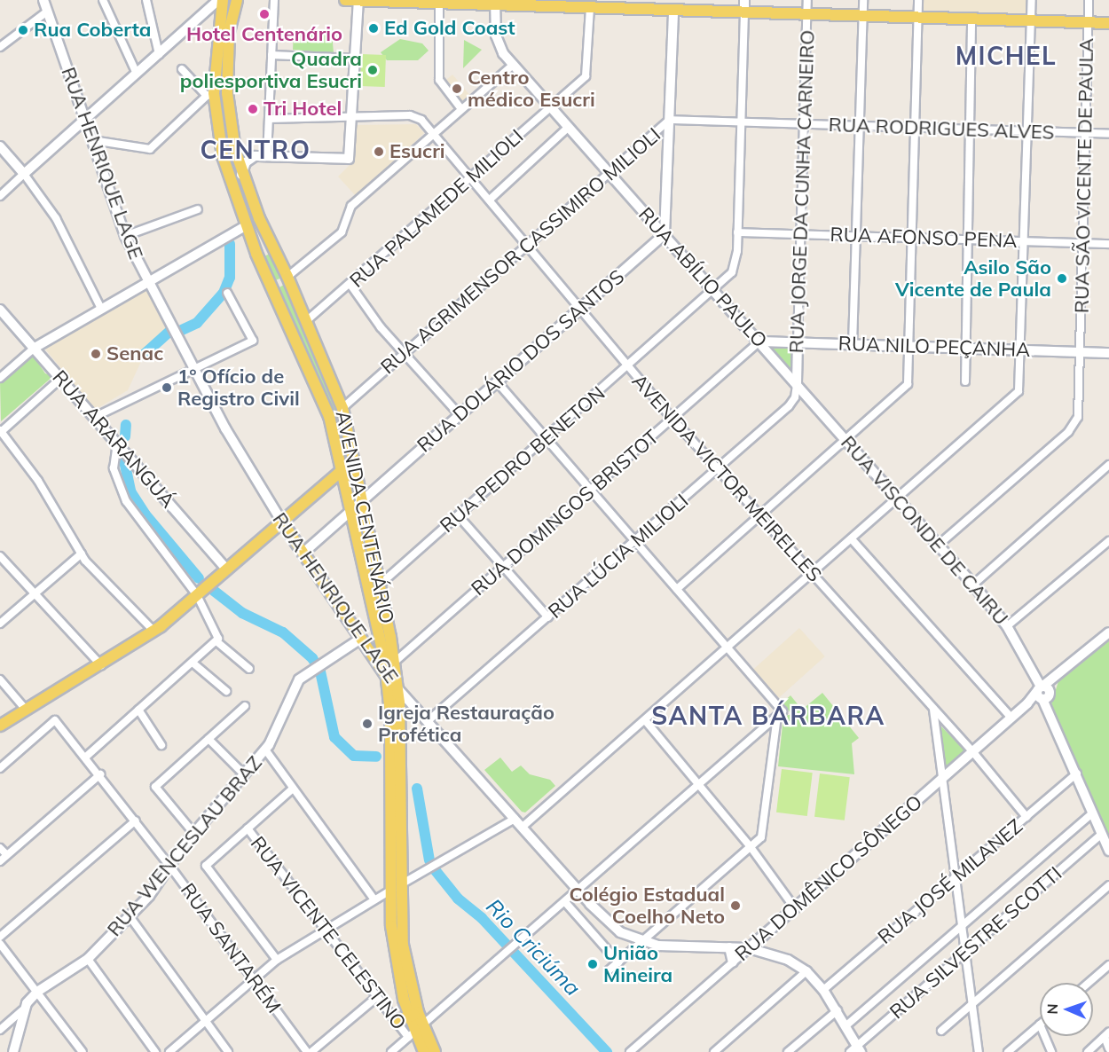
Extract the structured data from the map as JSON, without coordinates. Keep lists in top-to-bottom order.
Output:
{
  "streets": {
    "main road": ["RUA HENRIQUE LAGE", "AVENIDA CENTENÁRIO"],
    "street": [
      "RUA RODRIGUES ALVES",
      "RUA SÃO VICENTE DE PAULA",
      "RUA JORGE DA CUNHA CARNEIRO",
      "RUA PALAMEDE MILIOLI",
      "RUA AFONSO PENA",
      "RUA AGRIMENSOR CASSIMIRO MILIOLI",
      "RUA ABÍLIO PAULO",
      "RUA NILO PEÇANHA",
      "RUA DOLÁRIO DOS SANTOS",
      "RUA ARARANGUÁ",
      "RUA PEDRO BENETON",
      "AVENIDA VICTOR MEIRELLES",
      "RUA DOMINGOS BRISTOT",
      "RUA VISCONDE DE CAIRU",
      "RUA LÚCIA MILIOLI",
      "RUA WENCESLAU BRAZ",
      "RUA DOMÊNICO SÔNEGO",
      "RUA JOSÉ MILANEZ",
      "RUA VICENTE CELESTINO",
      "RUA SILVESTRE SCOTTI",
      "RUA SANTARÉM"
    ]
  },
  "crossings": [
    ["RUA RODRIGUES ALVES", "RUA SÃO VICENTE DE PAULA"],
    ["RUA RODRIGUES ALVES", "RUA JORGE DA CUNHA CARNEIRO"],
    ["RUA RODRIGUES ALVES", "RUA AGRIMENSOR CASSIMIRO MILIOLI"],
    ["RUA RODRIGUES ALVES", "RUA PEDRO BENETON"],
    ["RUA HENRIQUE LAGE", "RUA DOLÁRIO DOS SANTOS"],
    ["RUA HENRIQUE LAGE", "AVENIDA CENTENÁRIO"],
    ["RUA HENRIQUE LAGE", "RUA LÚCIA MILIOLI"],
    ["RUA HENRIQUE LAGE", "RUA WENCESLAU BRAZ"],
    ["RUA HENRIQUE LAGE", "RUA DOMÊNICO SÔNEGO"],
    ["RUA HENRIQUE LAGE", "RUA JOSÉ MILANEZ"],
    ["RUA HENRIQUE LAGE", "RUA SILVESTRE SCOTTI"],
    ["RUA SÃO VICENTE DE PAULA", "RUA AFONSO PENA"],
    ["RUA SÃO VICENTE DE PAULA", "RUA NILO PEÇANHA"],
    ["RUA SÃO VICENTE DE PAULA", "RUA VISCONDE DE CAIRU"],
    ["RUA JORGE DA CUNHA CARNEIRO", "RUA AFONSO PENA"],
    ["RUA JORGE DA CUNHA CARNEIRO", "RUA ABÍLIO PAULO"],
    ["RUA JORGE DA CUNHA CARNEIRO", "RUA NILO PEÇANHA"],
    ["RUA JORGE DA CUNHA CARNEIRO", "RUA VISCONDE DE CAIRU"],
    ["RUA JORGE DA CUNHA CARNEIRO", "RUA LÚCIA MILIOLI"],
    ["RUA PALAMEDE MILIOLI", "RUA ABÍLIO PAULO"],
    ["RUA PALAMEDE MILIOLI", "AVENIDA VICTOR MEIRELLES"],
    ["RUA PALAMEDE MILIOLI", "AVENIDA CENTENÁRIO"],
    ["RUA AFONSO PENA", "RUA PEDRO BENETON"],
    ["RUA AGRIMENSOR CASSIMIRO MILIOLI", "RUA ABÍLIO PAULO"],
    ["RUA AGRIMENSOR CASSIMIRO MILIOLI", "RUA PEDRO BENETON"],
    ["RUA AGRIMENSOR CASSIMIRO MILIOLI", "AVENIDA VICTOR MEIRELLES"],
    ["RUA AGRIMENSOR CASSIMIRO MILIOLI", "AVENIDA CENTENÁRIO"],
    ["RUA ABÍLIO PAULO", "RUA NILO PEÇANHA"],
    ["RUA ABÍLIO PAULO", "RUA DOLÁRIO DOS SANTOS"],
    ["RUA ABÍLIO PAULO", "RUA PEDRO BENETON"],
    ["RUA ABÍLIO PAULO", "RUA DOMINGOS BRISTOT"],
    ["RUA ABÍLIO PAULO", "RUA VISCONDE DE CAIRU"],
    ["RUA ABÍLIO PAULO", "RUA LÚCIA MILIOLI"],
    ["RUA NILO PEÇANHA", "RUA DOMINGOS BRISTOT"],
    ["RUA DOLÁRIO DOS SANTOS", "AVENIDA VICTOR MEIRELLES"],
    ["RUA DOLÁRIO DOS SANTOS", "AVENIDA CENTENÁRIO"],
    ["RUA PEDRO BENETON", "AVENIDA VICTOR MEIRELLES"],
    ["RUA PEDRO BENETON", "AVENIDA CENTENÁRIO"],
    ["AVENIDA VICTOR MEIRELLES", "RUA DOMINGOS BRISTOT"],
    ["AVENIDA VICTOR MEIRELLES", "RUA LÚCIA MILIOLI"],
    ["AVENIDA VICTOR MEIRELLES", "RUA DOMÊNICO SÔNEGO"],
    ["AVENIDA VICTOR MEIRELLES", "RUA JOSÉ MILANEZ"],
    ["RUA DOMINGOS BRISTOT", "AVENIDA CENTENÁRIO"],
    ["AVENIDA CENTENÁRIO", "RUA VICENTE CELESTINO"],
    ["RUA VISCONDE DE CAIRU", "RUA LÚCIA MILIOLI"],
    ["RUA VISCONDE DE CAIRU", "RUA DOMÊNICO SÔNEGO"],
    ["RUA VISCONDE DE CAIRU", "RUA JOSÉ MILANEZ"],
    ["RUA VISCONDE DE CAIRU", "RUA SILVESTRE SCOTTI"],
    ["RUA WENCESLAU BRAZ", "RUA SANTARÉM"]
  ],
  "districts": ["MICHEL", "CENTRO", "SANTA BÁRBARA"],
  "water": ["Rio Criciúma"],
  "places": [
    "Hotel Centenário",
    "Ed Gold Coast",
    "Rua Coberta",
    "Quadra poliesportiva Esucri",
    "Centro médico Esucri",
    "Tri Hotel",
    "Esucri",
    "Asilo São Vicente de Paula",
    "Senac",
    "1° Ofício de Registro Civil",
    "Igreja Restauração Profética",
    "Colégio Estadual Coelho Neto",
    "União Mineira"
  ],
  "north": "left"
}
